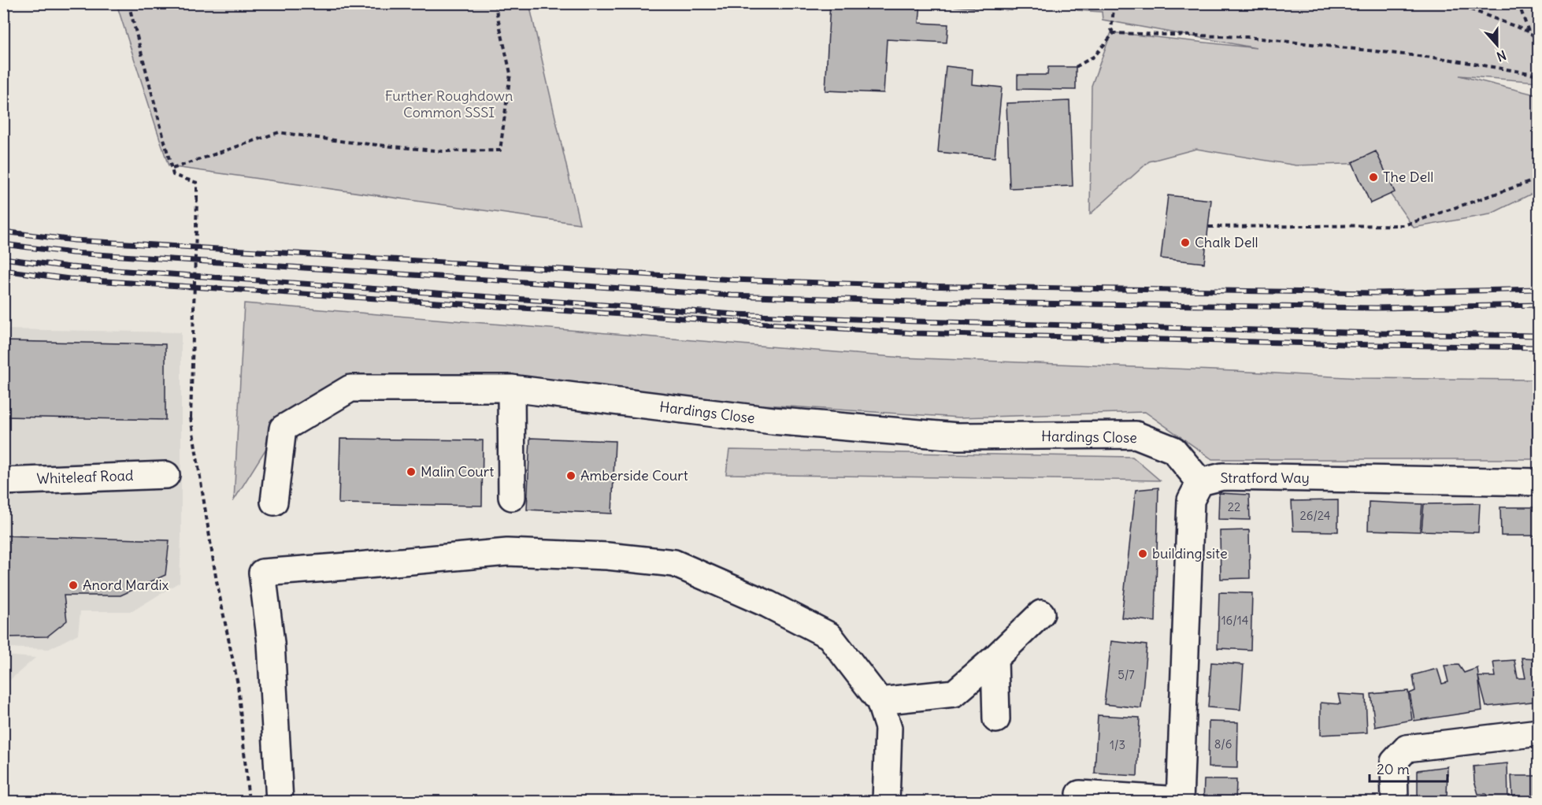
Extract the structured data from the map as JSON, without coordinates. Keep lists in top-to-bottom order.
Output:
{
  "streets": {
    "street": ["Hardings Close", "Whiteleaf Road", "Stratford Way"]
  },
  "crossings": [
    ["Hardings Close", "Stratford Way"]
  ],
  "parks": ["Further Roughdown Common SSSI"],
  "places": [
    "The Dell",
    "Chalk Dell",
    "Malin Court",
    "Amberside Court",
    "building site",
    "Anord Mardix"
  ],
  "house_numbers": [
    "22",
    "26/24",
    "16/14",
    "5/7",
    "8/6",
    "1/3"
  ],
  "scale_bar": "20 m",
  "north": "bottom"
}
